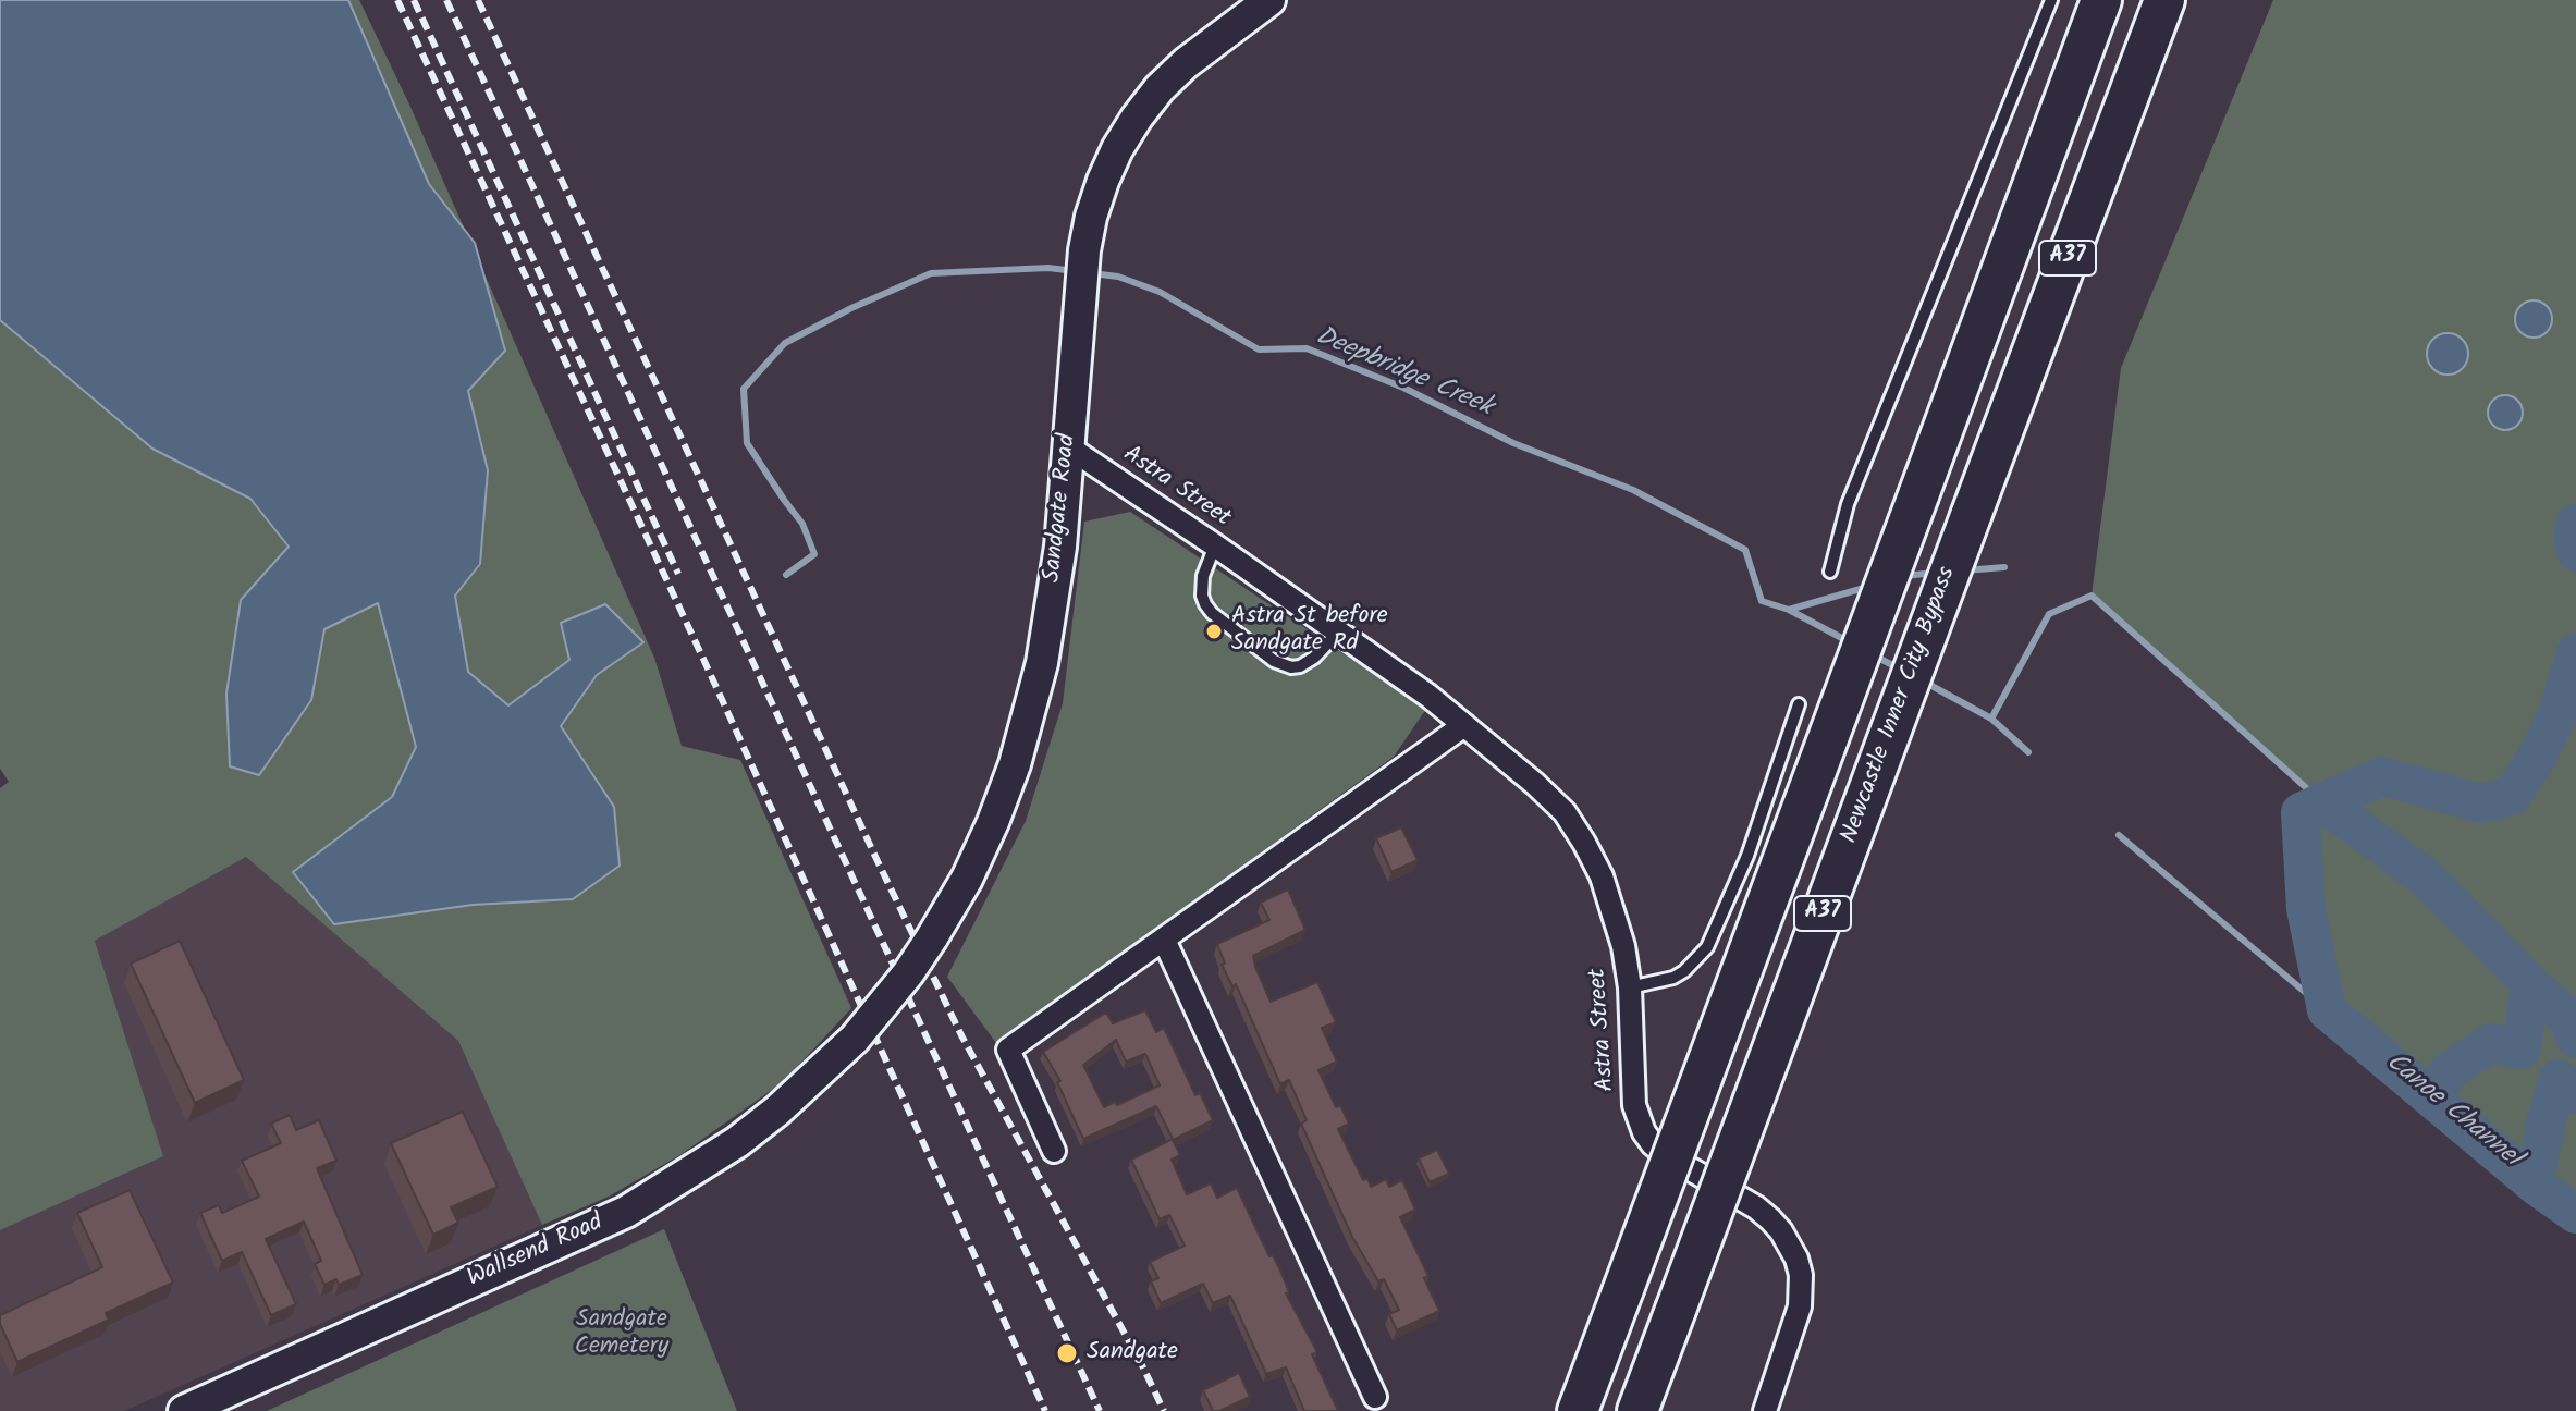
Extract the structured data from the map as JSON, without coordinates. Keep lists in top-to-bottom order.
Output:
{
  "streets": {
    "highway": ["A37", "Newcastle Inner City Bypass"],
    "main road": ["Sandgate Road", "Wallsend Road"],
    "street": ["Astra Street"]
  },
  "crossings": [
    ["Astra Street", "Sandgate Road"],
    ["Sandgate Road", "Wallsend Road"]
  ],
  "water": ["Deepbridge Creek", "Canoe Channel"],
  "parks": ["Sandgate Cemetery"],
  "places": ["Astra St before Sandgate Rd", "Sandgate"]
}
